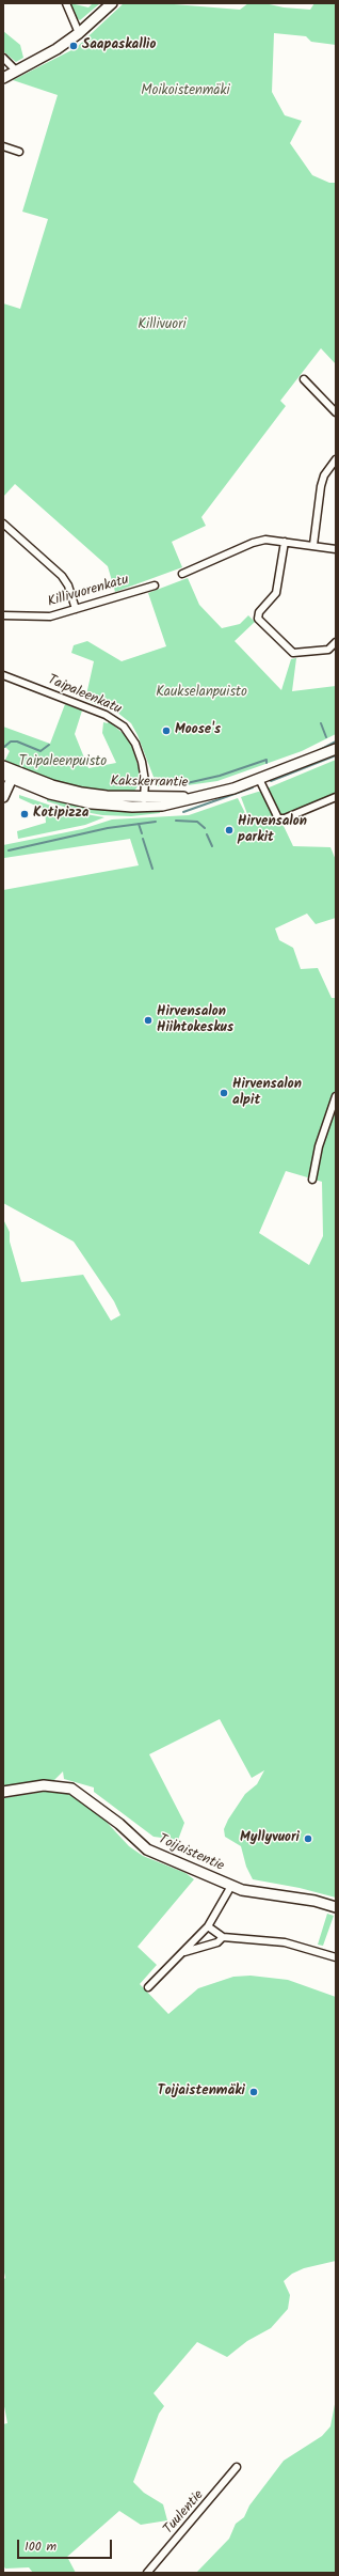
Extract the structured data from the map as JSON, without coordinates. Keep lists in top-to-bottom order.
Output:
{
  "streets": {
    "street": [
      "Killivuorenkatu",
      "Taipaleenkatu",
      "Kakskerrantie",
      "Toijaistentie",
      "Tuulentie"
    ]
  },
  "crossings": [
    ["Taipaleenkatu", "Kakskerrantie"]
  ],
  "parks": [
    "Moikoistenmäki",
    "Killivuori",
    "Kaukselanpuisto",
    "Taipaleenpuisto"
  ],
  "places": [
    "Saapaskallio",
    "Moose's",
    "Kotipizza",
    "Hirvensalon parkit",
    "Hirvensalon Hiihtokeskus",
    "Hirvensalon alpit",
    "Myllyvuori",
    "Toijaistenmäki"
  ],
  "scale_bar": "100 m"
}
